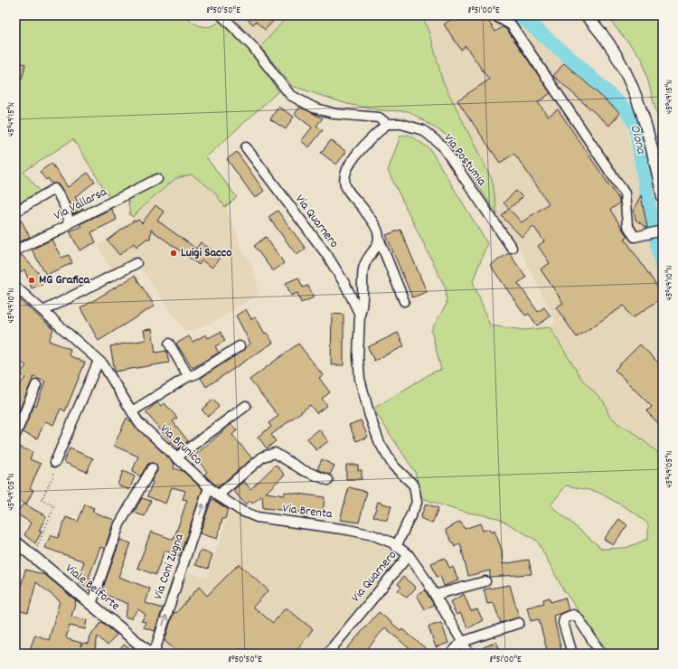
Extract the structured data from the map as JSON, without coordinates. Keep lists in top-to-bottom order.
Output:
{
  "streets": {
    "main road": ["Viale Belforte"],
    "street": [
      "Via Postumia",
      "Via Vallarsa",
      "Via Quarnero",
      "Via Brunico",
      "Via Brenta",
      "Via Coni Zugna"
    ]
  },
  "crossings": [
    ["Via Quarnero", "Via Brenta"],
    ["Via Brunico", "Via Brenta"],
    ["Via Brunico", "Via Coni Zugna"],
    ["Via Coni Zugna", "Viale Belforte"]
  ],
  "water": ["Olona"],
  "places": ["Luigi Sacco", "MG Grafica"],
  "coordinates": [
    "8°50'50\"E",
    "8°51'00\"E",
    "45°49'15\"N",
    "45°49'10\"N",
    "45°49'05\"N"
  ]
}
